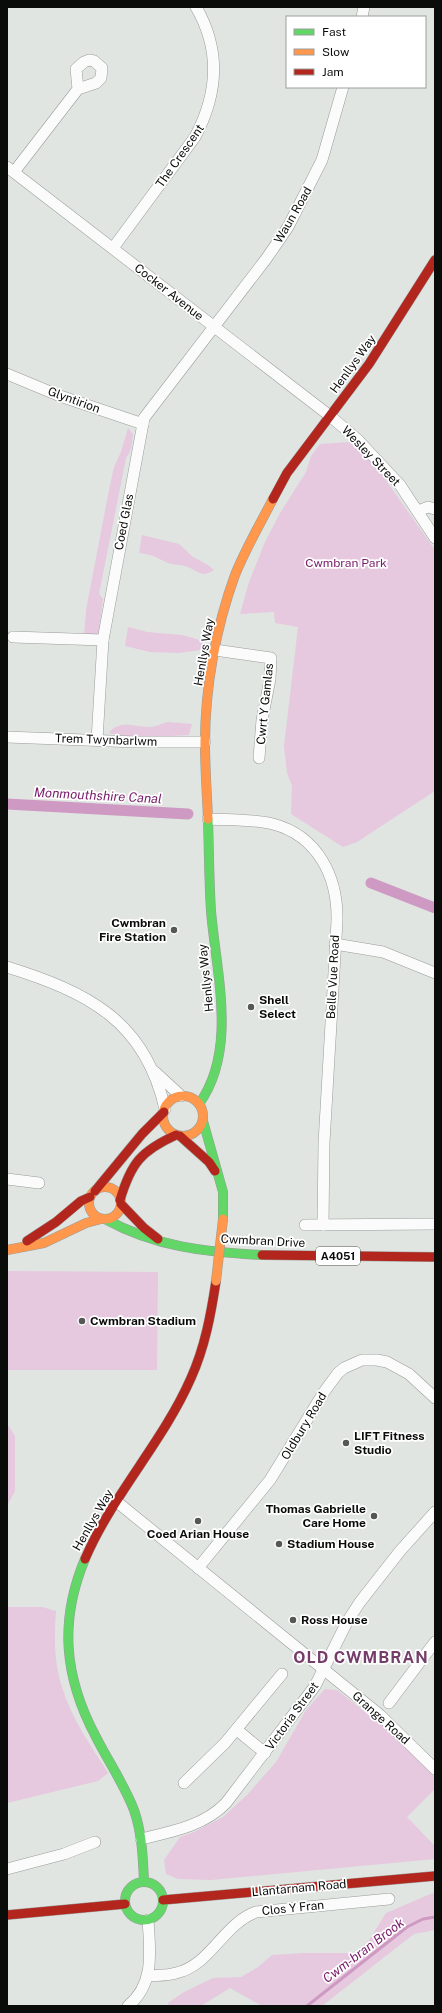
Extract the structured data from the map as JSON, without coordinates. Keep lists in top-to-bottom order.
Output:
{
  "streets": {
    "street": [
      "The Crescent",
      "Waun Road",
      "Cocker Avenue",
      "Henllys Way",
      "Glyntirion",
      "Wesley Street",
      "Coed Glas",
      "Cwrt Y Gamlas",
      "Trem Twynbarlwm",
      "Belle Vue Road",
      "Cwmbran Drive",
      "A4051",
      "Oldbury Road",
      "Victoria Street",
      "Grange Road",
      "Llantarnam Road",
      "Clos Y Fran"
    ]
  },
  "crossings": [
    ["The Crescent", "Cocker Avenue"],
    ["Waun Road", "Cocker Avenue"],
    ["Waun Road", "Coed Glas"],
    ["Cocker Avenue", "Henllys Way"],
    ["Cocker Avenue", "Wesley Street"],
    ["Cocker Avenue", "Coed Glas"],
    ["Henllys Way", "Wesley Street"],
    ["Henllys Way", "Cwrt Y Gamlas"],
    ["Henllys Way", "Trem Twynbarlwm"],
    ["Henllys Way", "Belle Vue Road"],
    ["Henllys Way", "Victoria Street"],
    ["Henllys Way", "Llantarnam Road"],
    ["Glyntirion", "Coed Glas"],
    ["Coed Glas", "Trem Twynbarlwm"],
    ["Cwmbran Drive", "A4051"],
    ["Victoria Street", "Grange Road"]
  ],
  "districts": ["OLD CWMBRAN"],
  "water": ["Monmouthshire Canal", "Cwm-bran Brook"],
  "parks": ["Cwmbran Park"],
  "places": [
    "Cwmbran Fire Station",
    "Shell Select",
    "Cwmbran Stadium",
    "LIFT Fitness Studio",
    "Thomas Gabrielle Care Home",
    "Coed Arian House",
    "Stadium House",
    "Ross House"
  ],
  "legend": ["Fast", "Slow", "Jam"]
}
